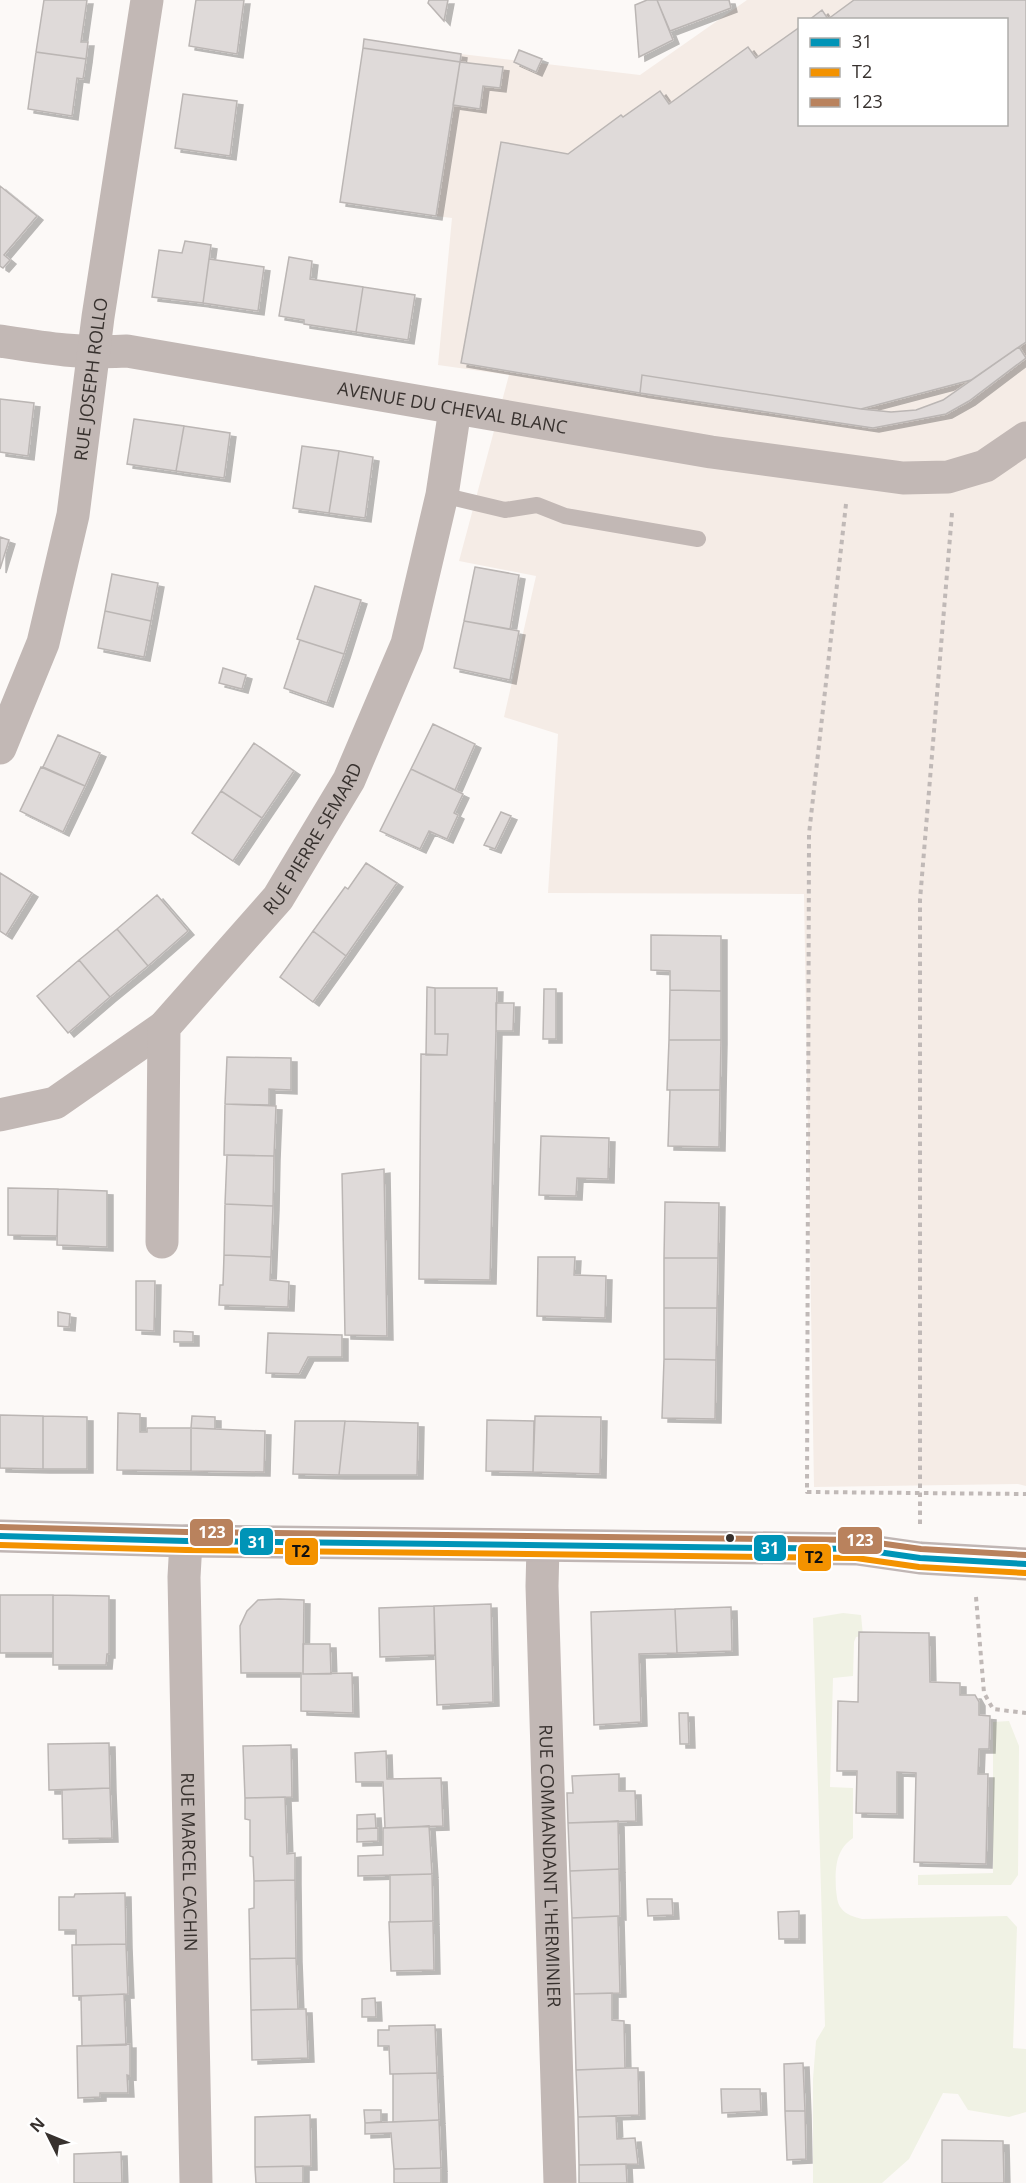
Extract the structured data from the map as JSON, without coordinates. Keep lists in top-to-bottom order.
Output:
{
  "streets": {
    "street": [
      "RUE JOSEPH ROLLO",
      "AVENUE DU CHEVAL BLANC",
      "RUE PIERRE SEMARD",
      "RUE MARCEL CACHIN",
      "RUE COMMANDANT L'HERMINIER"
    ]
  },
  "crossings": [
    ["RUE JOSEPH ROLLO", "AVENUE DU CHEVAL BLANC"],
    ["AVENUE DU CHEVAL BLANC", "RUE PIERRE SEMARD"]
  ],
  "lines": ["transit line 123", "transit line 31", "transit line T2"],
  "legend": ["31", "T2", "123"],
  "north": "top left"
}
